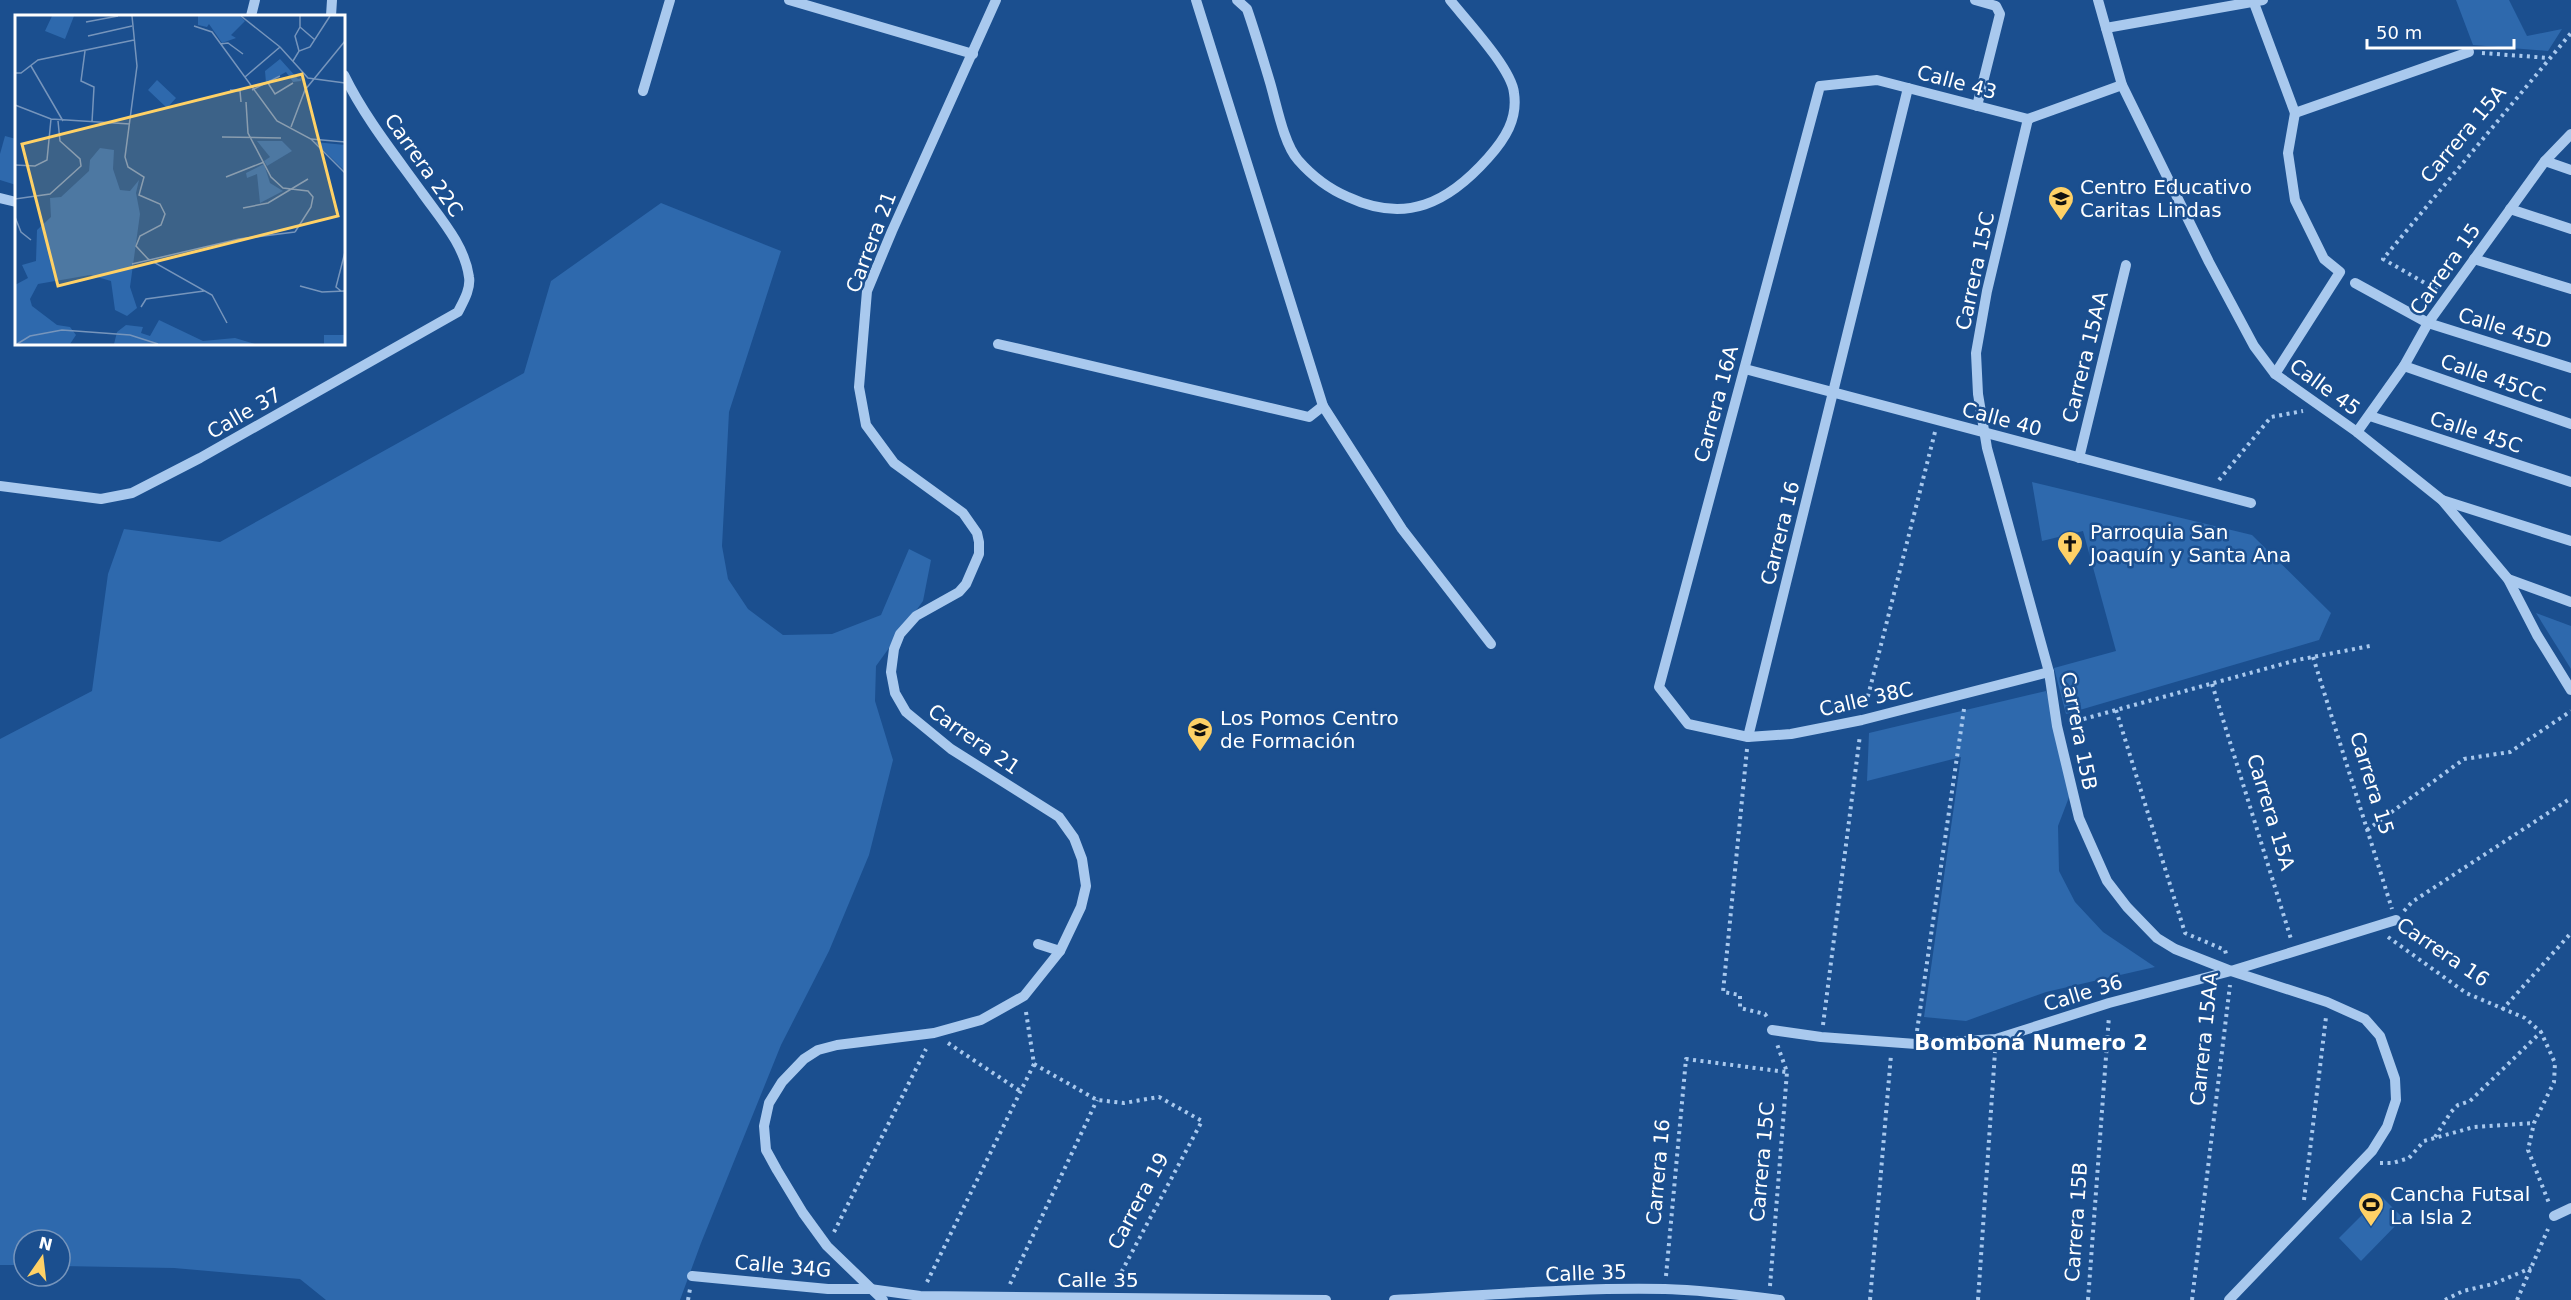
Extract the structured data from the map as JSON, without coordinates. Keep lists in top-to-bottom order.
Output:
{
  "streets": {
    "street": [
      "Calle 43",
      "Carrera 22C",
      "Carrera 21",
      "Carrera 15",
      "Carrera 15C",
      "Calle 45D",
      "Carrera 15AA",
      "Calle 45CC",
      "Calle 45",
      "Carrera 16A",
      "Calle 37",
      "Calle 40",
      "Calle 45C",
      "Carrera 16",
      "Calle 38C",
      "Carrera 15B",
      "Calle 36",
      "Calle 34G",
      "Calle 35"
    ],
    "path": ["Carrera 15A", "Carrera 19"]
  },
  "crossings": [
    ["Calle 43", "Carrera 15C"],
    ["Calle 43", "Carrera 16A"],
    ["Calle 43", "Carrera 16"],
    ["Carrera 15A", "Calle 45D"],
    ["Carrera 15A", "Calle 36"],
    ["Carrera 22C", "Calle 37"],
    ["Carrera 21", "Calle 34G"],
    ["Carrera 21", "Calle 35"],
    ["Carrera 15", "Calle 45D"],
    ["Carrera 15", "Calle 45CC"],
    ["Carrera 15", "Calle 45"],
    ["Carrera 15", "Calle 45C"],
    ["Carrera 15", "Calle 36"],
    ["Carrera 15C", "Calle 40"],
    ["Carrera 15C", "Carrera 16"],
    ["Carrera 15C", "Carrera 15B"],
    ["Carrera 15C", "Calle 36"],
    ["Carrera 15C", "Calle 35"],
    ["Carrera 15AA", "Calle 40"],
    ["Carrera 15AA", "Carrera 15B"],
    ["Carrera 15AA", "Calle 36"],
    ["Carrera 16A", "Calle 40"],
    ["Carrera 16A", "Calle 38C"],
    ["Calle 40", "Carrera 16"],
    ["Calle 40", "Carrera 15B"],
    ["Carrera 16", "Calle 38C"],
    ["Carrera 16", "Calle 36"],
    ["Carrera 16", "Calle 35"],
    ["Calle 38C", "Carrera 15B"],
    ["Carrera 15B", "Calle 36"],
    ["Carrera 19", "Calle 35"],
    ["Calle 34G", "Calle 35"]
  ],
  "districts": ["Bomboná Numero 2"],
  "places": {
    "school or university": ["Centro Educativo Caritas Lindas", "Los Pomos Centro de Formación"],
    "church": ["Parroquia San Joaquín y Santa Ana"],
    "sports": ["Cancha Futsal La Isla 2"]
  },
  "scale_bar": "50 m",
  "north": "top"
}
